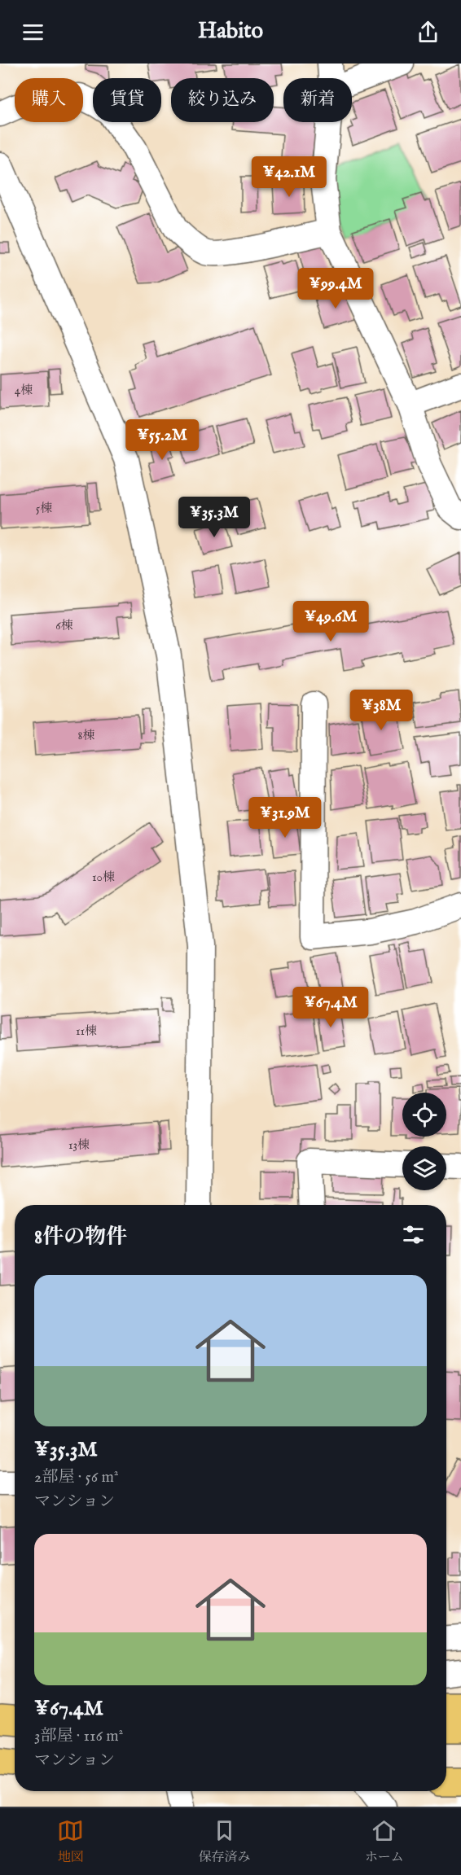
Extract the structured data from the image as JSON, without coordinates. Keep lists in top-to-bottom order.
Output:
{
  "house_numbers": [
    "4棟",
    "5棟",
    "6棟",
    "8棟",
    "10棟",
    "11棟",
    "13棟"
  ],
  "page": {
    "header": "Habito",
    "chip": [
      "購入",
      "賃貸",
      "絞り込み",
      "新着"
    ],
    "price": [
      "¥42.1M",
      "¥99.4M",
      "¥55.2M",
      "¥35.3M",
      "¥49.6M",
      "¥38M",
      "¥31.9M",
      "¥67.4M"
    ],
    "heading": "8件の物件",
    "list": [
      {
        "name": "¥35.3M",
        "note": "2部屋 · 56 m² · マンション"
      },
      {
        "name": "¥67.4M",
        "note": "3部屋 · 116 m² · マンション"
      }
    ],
    "tabs": ["地図", "保存済み", "ホーム"]
  }
}
